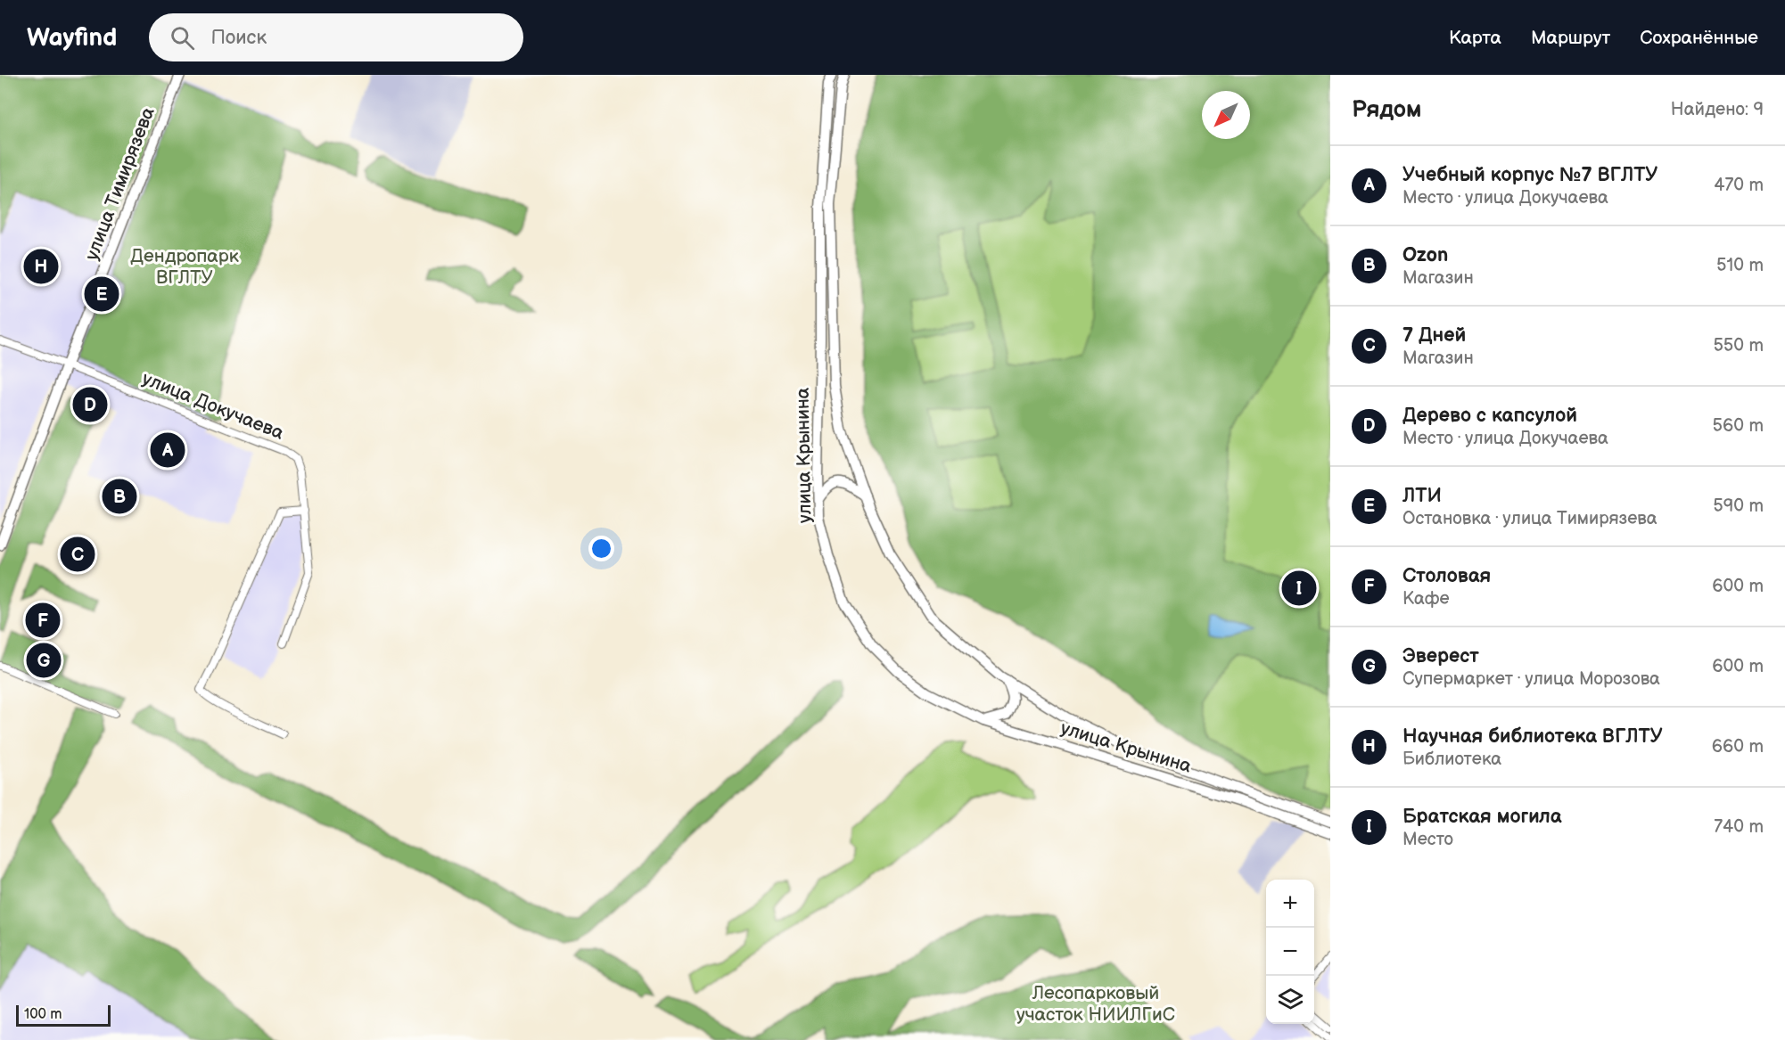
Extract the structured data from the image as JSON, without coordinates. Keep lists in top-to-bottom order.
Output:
{
  "streets": {
    "main road": ["улица Тимирязева", "улица Крынина"],
    "street": ["улица Докучаева"]
  },
  "crossings": [
    ["улица Тимирязева", "улица Докучаева"]
  ],
  "parks": ["Дендропарк ВГЛТУ", "Лесопарковый участок НИИЛГиС"],
  "scale_bar": "100 m",
  "north": "bottom left",
  "page": {
    "header": "Wayfind",
    "search": "Поиск",
    "nav": ["Карта", "Маршрут", "Сохранённые"],
    "heading": ["Рядом", "Найдено: 9"],
    "list": [
      {
        "mark": "A",
        "name": "Учебный корпус №7 ВГЛТУ",
        "note": "Место · улица Докучаева",
        "value": "470 m"
      },
      {
        "mark": "B",
        "name": "Ozon",
        "note": "Магазин",
        "value": "510 m"
      },
      {
        "mark": "C",
        "name": "7 Дней",
        "note": "Магазин",
        "value": "550 m"
      },
      {
        "mark": "D",
        "name": "Дерево с капсулой",
        "note": "Место · улица Докучаева",
        "value": "560 m"
      },
      {
        "mark": "E",
        "name": "ЛТИ",
        "note": "Остановка · улица Тимирязева",
        "value": "590 m"
      },
      {
        "mark": "F",
        "name": "Столовая",
        "note": "Кафе",
        "value": "600 m"
      },
      {
        "mark": "G",
        "name": "Эверест",
        "note": "Супермаркет · улица Морозова",
        "value": "600 m"
      },
      {
        "mark": "H",
        "name": "Научная библиотека ВГЛТУ",
        "note": "Библиотека",
        "value": "660 m"
      },
      {
        "mark": "I",
        "name": "Братская могила",
        "note": "Место",
        "value": "740 m"
      }
    ],
    "pins": [
      "H",
      "E",
      "D",
      "A",
      "B",
      "C",
      "I",
      "F",
      "G"
    ],
    "map_buttons": ["+", "−"],
    "scale": "100 m"
  }
}
